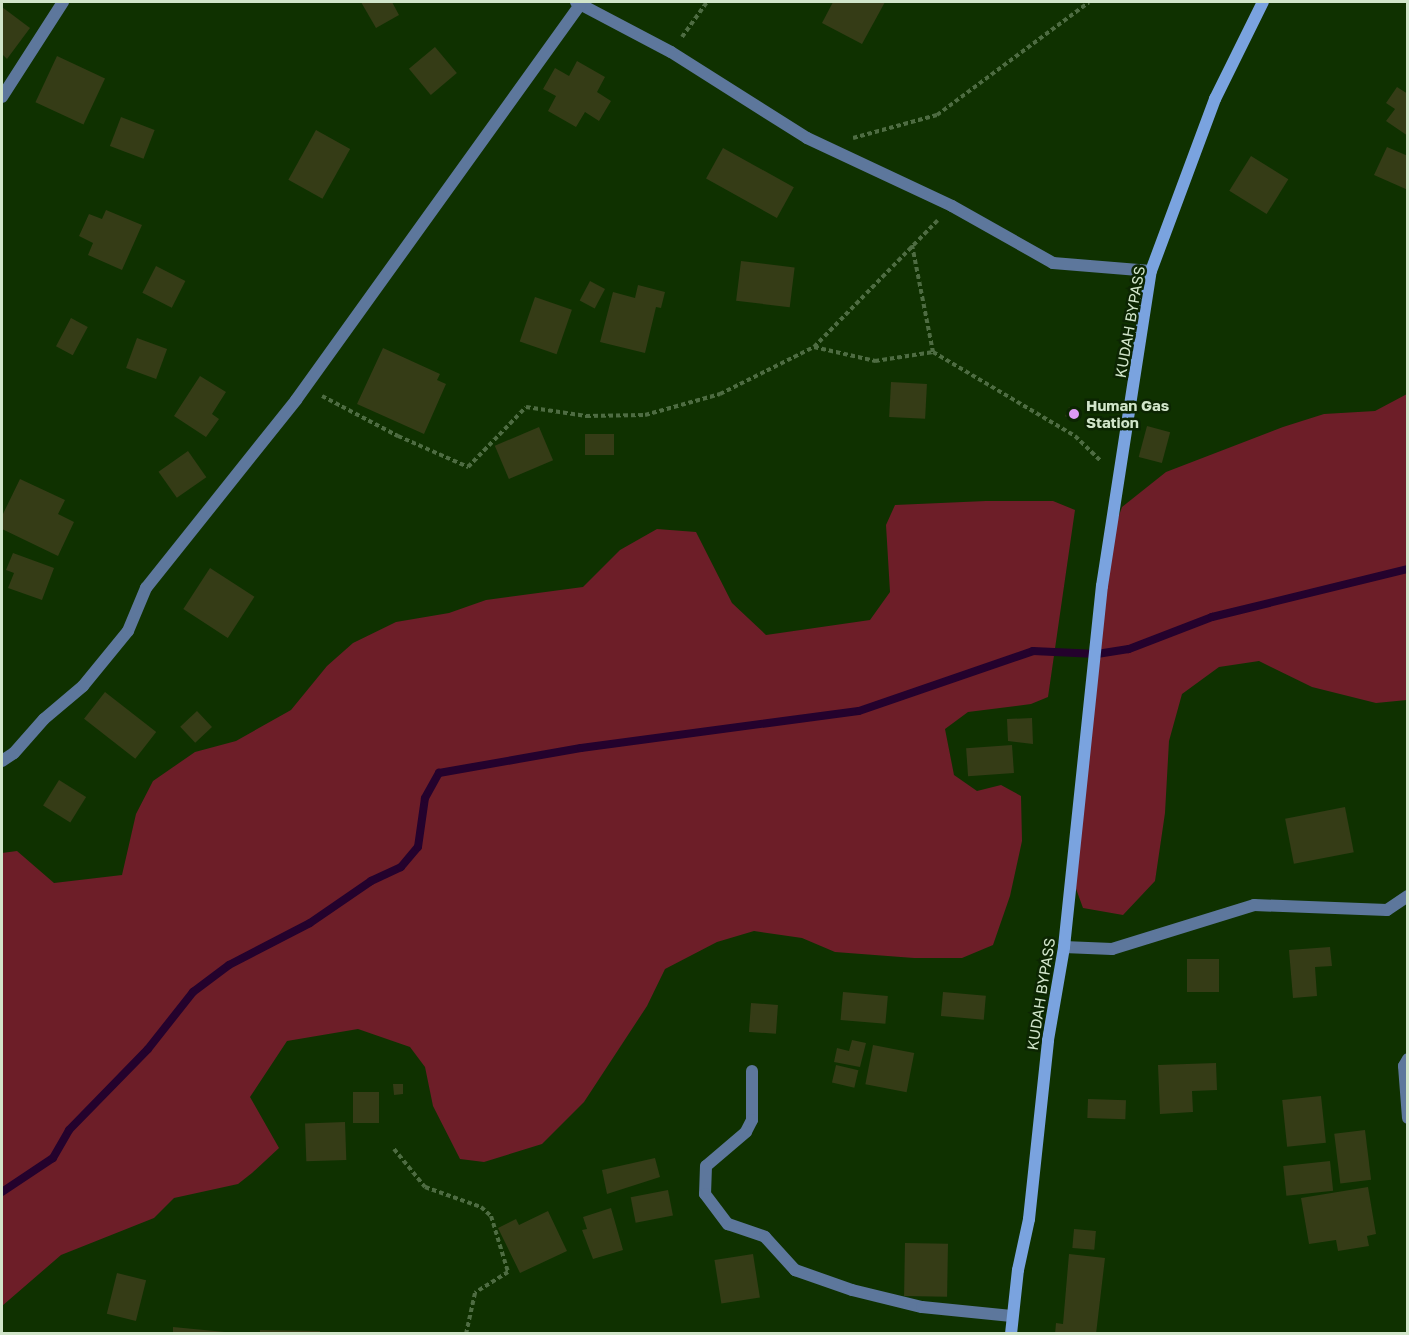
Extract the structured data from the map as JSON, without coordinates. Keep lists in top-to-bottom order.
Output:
{
  "streets": {
    "street": ["KUDAH BYPASS"]
  },
  "places": ["Human Gas Station"]
}
